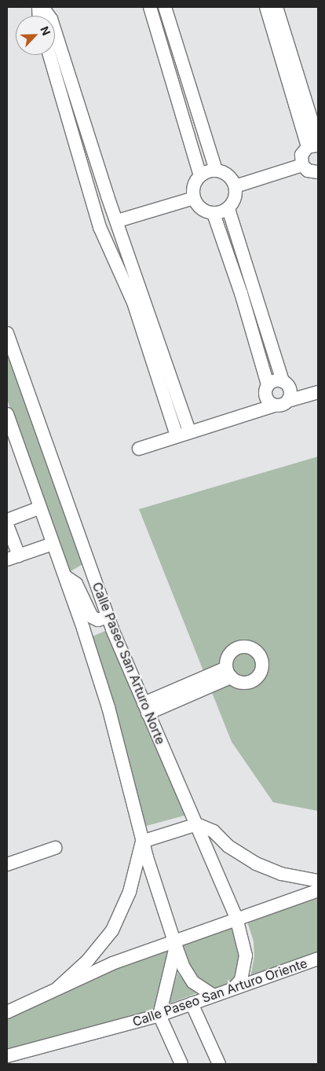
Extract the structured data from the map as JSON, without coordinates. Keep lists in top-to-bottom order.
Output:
{
  "streets": {
    "street": ["Calle Paseo San Arturo Norte", "Calle Paseo San Arturo Oriente"]
  },
  "crossings": [
    ["Calle Paseo San Arturo Norte", "Calle Paseo San Arturo Oriente"]
  ],
  "north": "top right"
}
